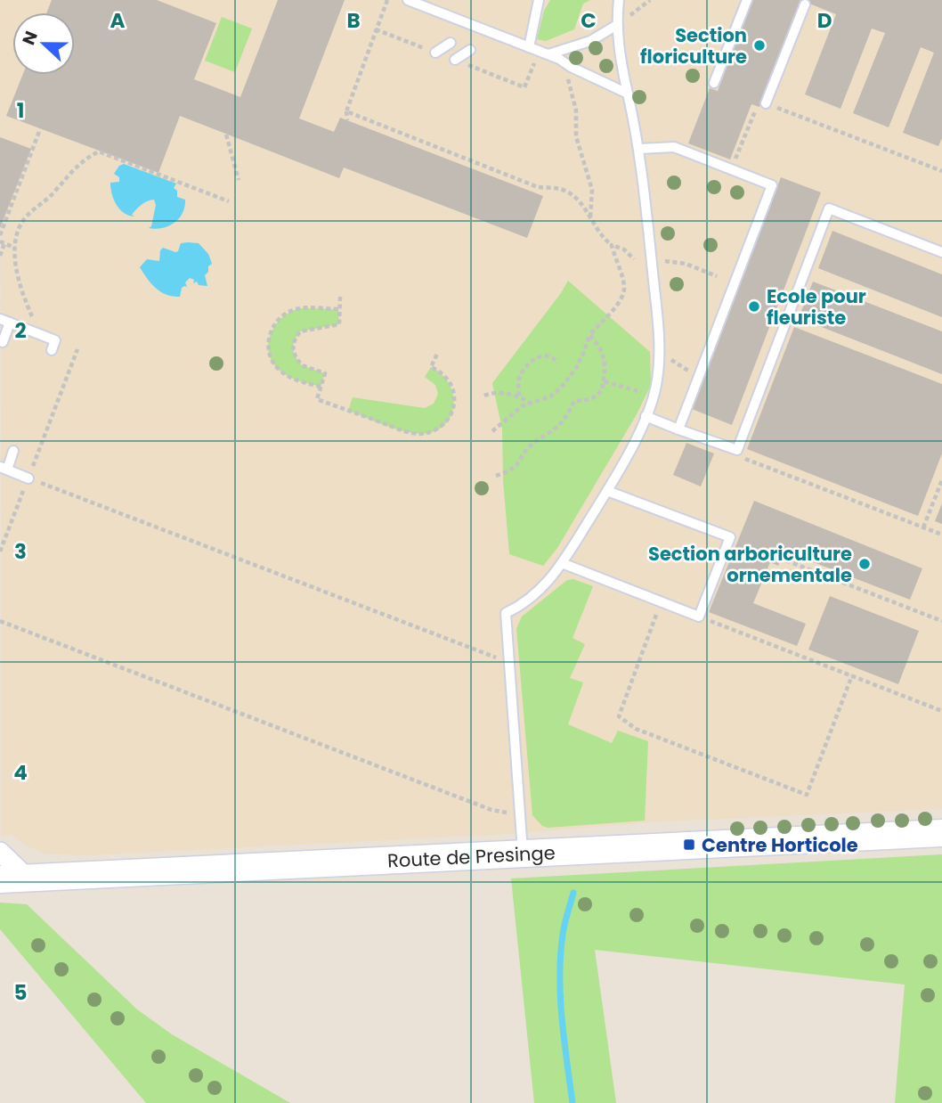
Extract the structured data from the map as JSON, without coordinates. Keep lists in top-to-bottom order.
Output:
{
  "streets": {
    "street": ["Route de Presinge"]
  },
  "places": {
    "other": ["Section floriculture", "Ecole pour fleuriste", "Section arboriculture ornementale"],
    "transit": ["Centre Horticole"]
  },
  "north": "left",
  "grid": {
    "columns": [
      "A",
      "B",
      "C",
      "D"
    ],
    "rows": [
      "1",
      "2",
      "3",
      "4",
      "5"
    ]
  }
}
